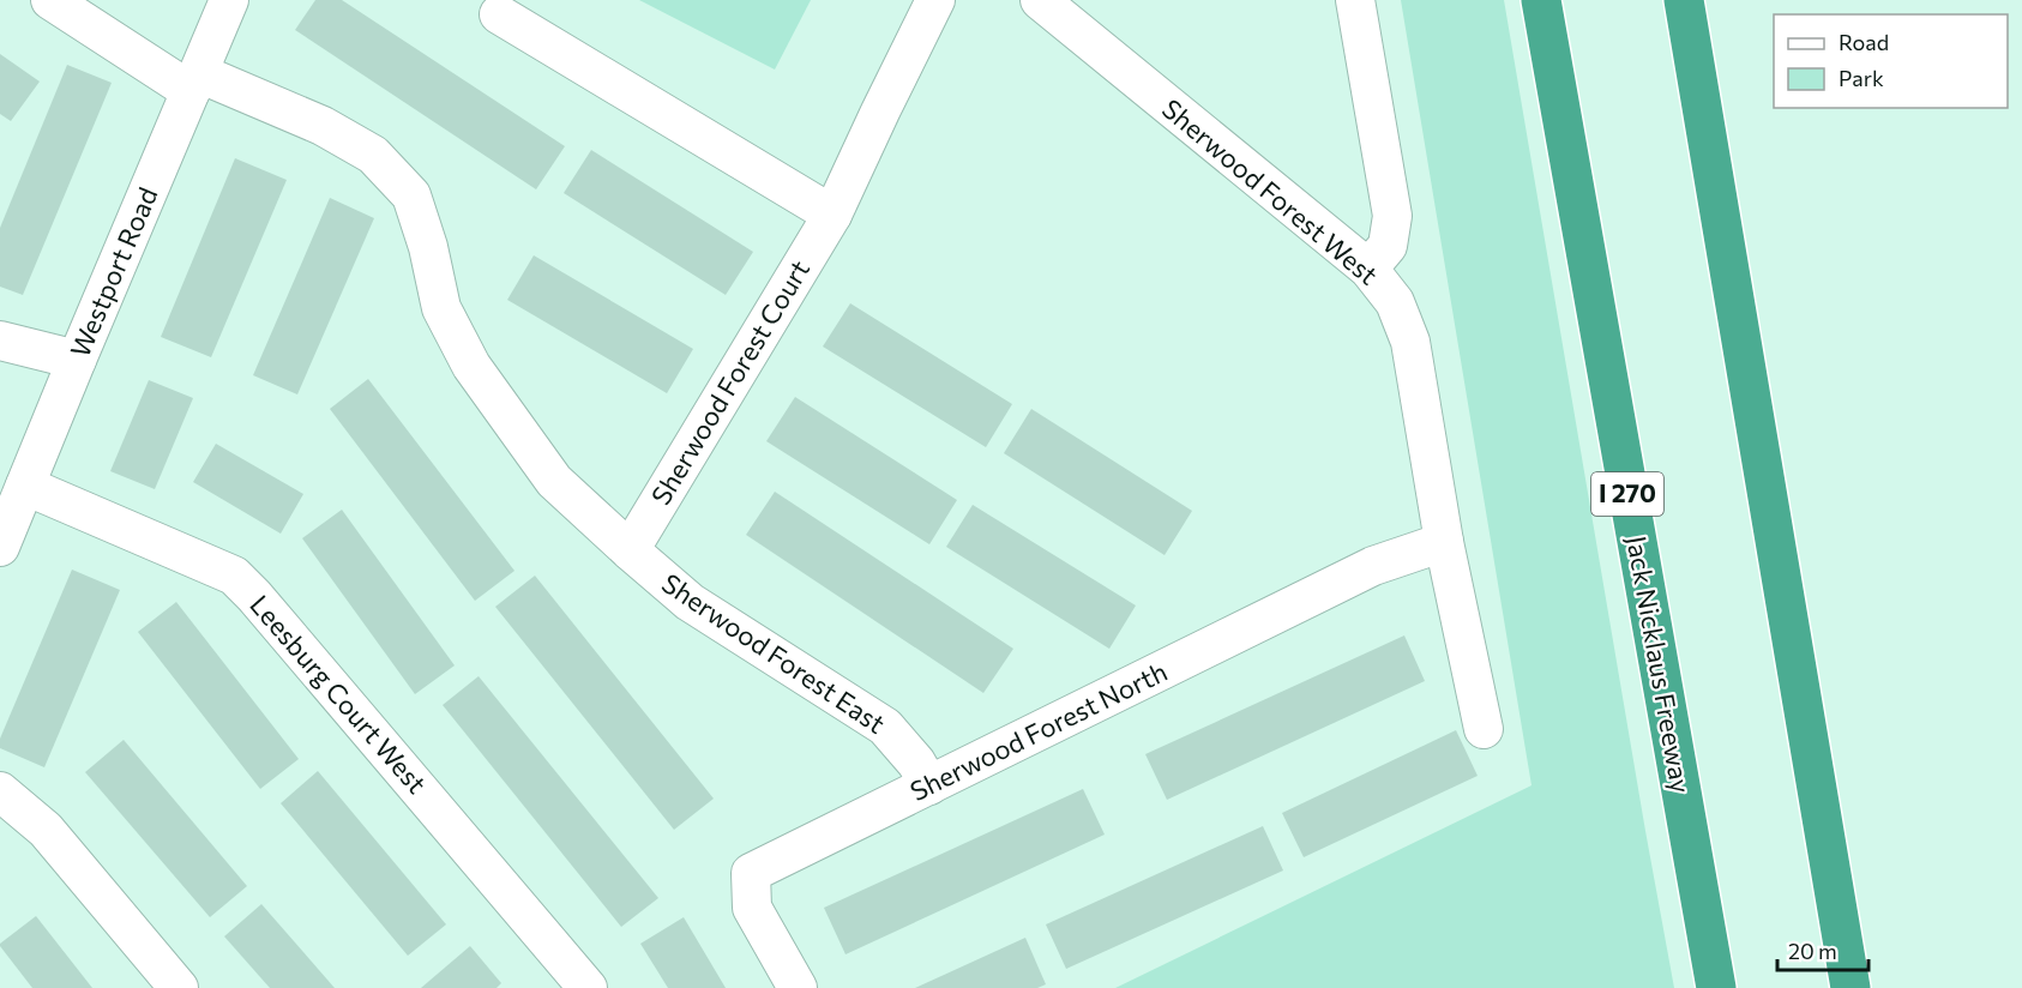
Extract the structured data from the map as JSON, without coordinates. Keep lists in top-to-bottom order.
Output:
{
  "streets": {
    "highway": ["I 270", "Jack Nicklaus Freeway"],
    "street": [
      "Sherwood Forest West",
      "Westport Road",
      "Sherwood Forest Court",
      "Sherwood Forest East",
      "Leesburg Court West",
      "Sherwood Forest North"
    ]
  },
  "crossings": [
    ["Sherwood Forest West", "Sherwood Forest North"],
    ["Westport Road", "Sherwood Forest East"],
    ["Westport Road", "Leesburg Court West"],
    ["Sherwood Forest Court", "Sherwood Forest East"],
    ["Sherwood Forest East", "Sherwood Forest North"]
  ],
  "legend": ["Road", "Park"],
  "scale_bar": "20 m"
}
